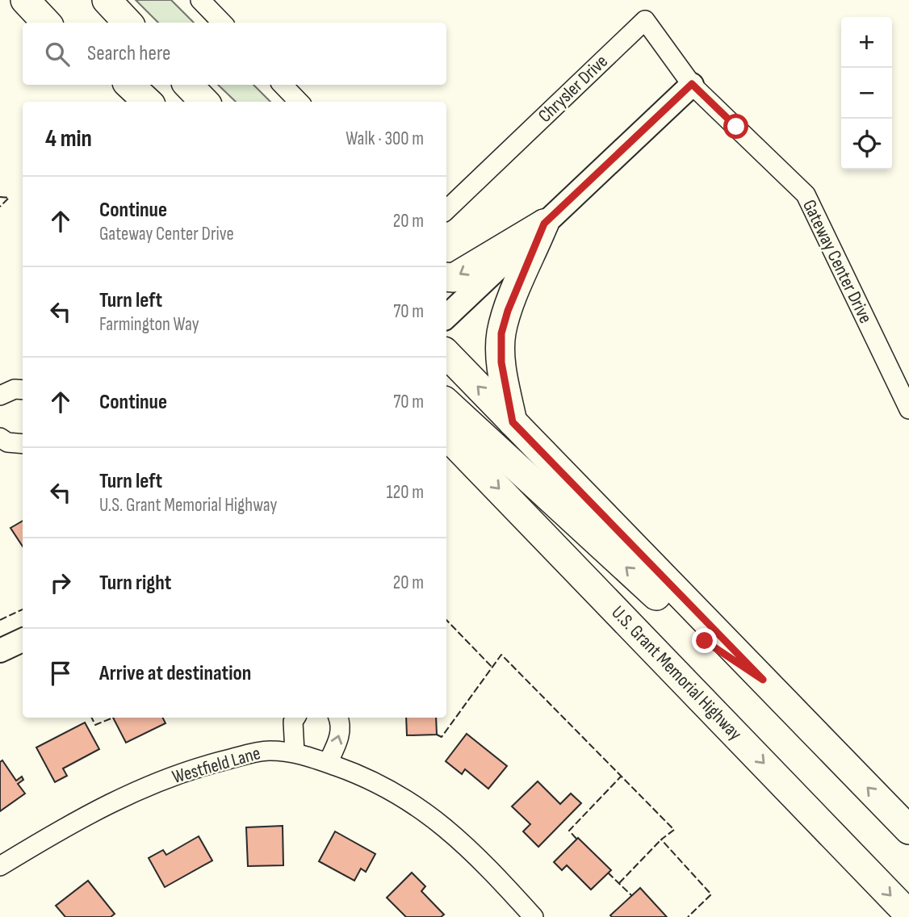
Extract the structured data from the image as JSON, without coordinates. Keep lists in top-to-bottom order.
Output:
{
  "streets": {
    "main road": ["U.S. Grant Memorial Highway"],
    "street": ["Chrysler Drive", "Gateway Center Drive", "Westfield Lane"]
  },
  "crossings": [
    ["Chrysler Drive", "Gateway Center Drive"]
  ],
  "page": {
    "map_buttons": ["+", "−"],
    "search": "Search here",
    "heading": ["4 min", "Walk · 300 m"],
    "list": [
      ["Continue", "Gateway Center Drive", "20 m"],
      ["Turn left", "Farmington Way", "70 m"],
      ["Continue", "70 m"],
      ["Turn left", "U.S. Grant Memorial Highway", "120 m"],
      ["Turn right", "20 m"],
      "Arrive at destination"
    ]
  }
}
